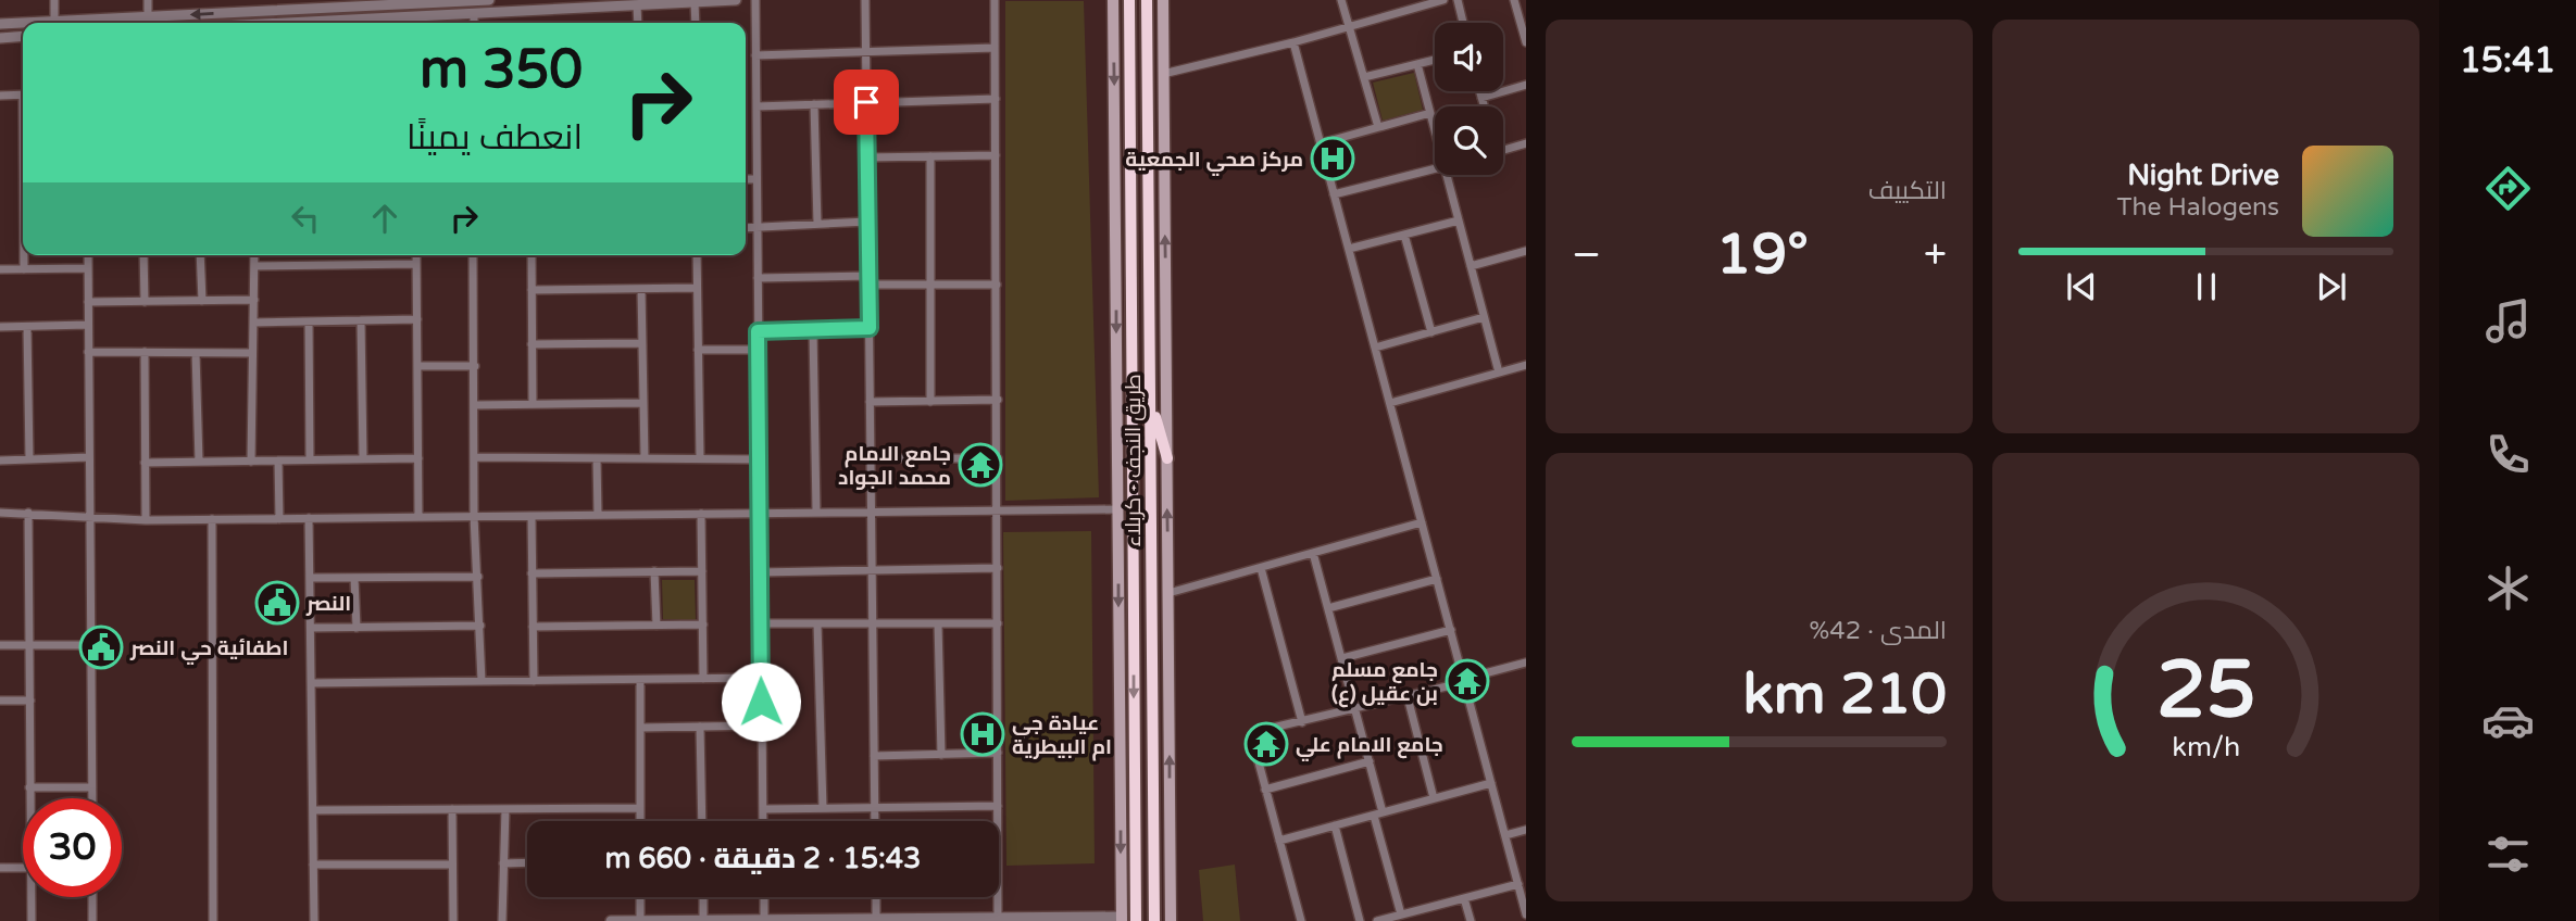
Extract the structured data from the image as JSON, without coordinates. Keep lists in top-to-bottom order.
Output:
{
  "streets": {
    "highway": ["طريق النجف - کربلاء"]
  },
  "places": {
    "hospital": ["مركز صحي الجمعية", "عيادة جي ام البيطرية"],
    "temple": ["جامع الامام محمد الجواد", "جامع مسلم بن عقيل (ع)", "جامع الامام علي"],
    "public building": ["النصر", "اطفائية حي النصر"]
  },
  "page": {
    "tabs": "15:41",
    "tile": [
      "التكييف",
      ["المدى · 42%", "210 km"]
    ],
    "turn": ["350 m", "انعطف يمينًا"],
    "song": ["Night Drive", "The Halogens"],
    "heat": ["−", "19°", "+"],
    "limit": "30",
    "trip": "15:43 · 2 دقيقة · 660 m",
    "gauge": ["25", "km/h"]
  }
}
